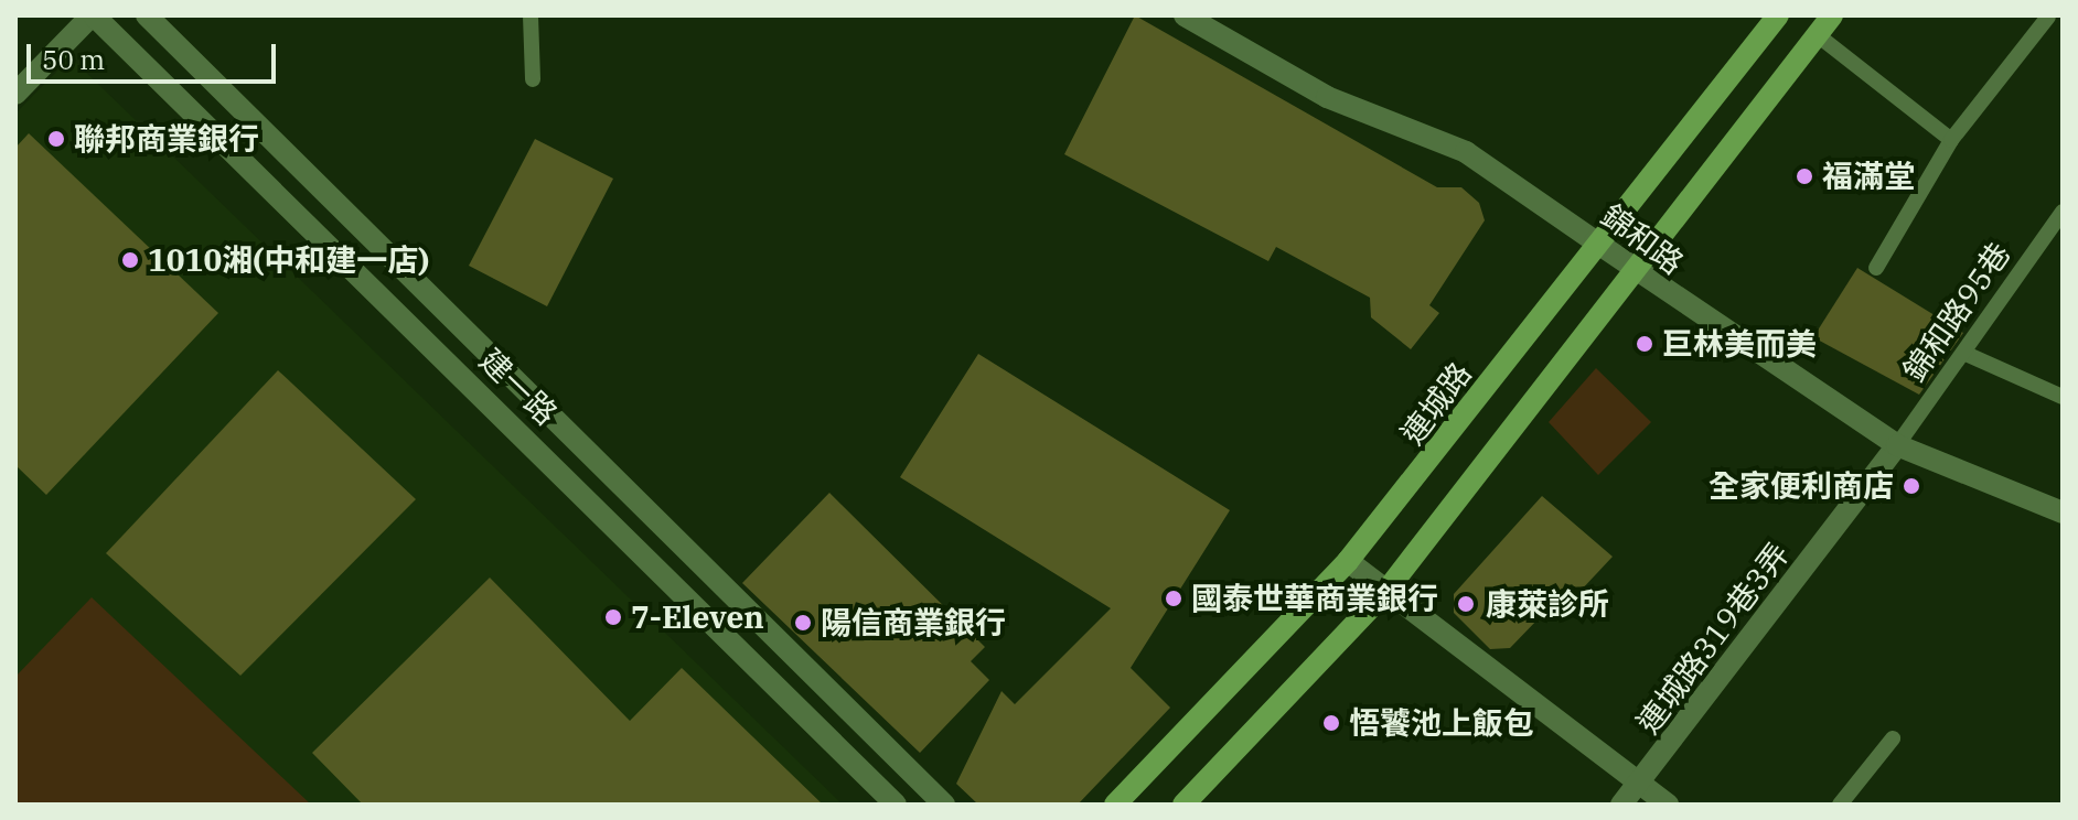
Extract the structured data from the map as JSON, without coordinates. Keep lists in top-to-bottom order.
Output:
{
  "streets": {
    "main road": ["連城路"],
    "street": ["錦和路", "建一路", "連城路319巷3弄"],
    "lane": ["錦和路95巷"]
  },
  "crossings": [
    ["錦和路", "錦和路95巷"],
    ["錦和路", "連城路"],
    ["錦和路", "連城路319巷3弄"],
    ["錦和路95巷", "連城路319巷3弄"]
  ],
  "places": [
    "聯邦商業銀行",
    "福滿堂",
    "1010湘(中和建一店)",
    "巨林美而美",
    "全家便利商店",
    "國泰世華商業銀行",
    "康萊診所",
    "7-Eleven",
    "陽信商業銀行",
    "悟饕池上飯包"
  ],
  "scale_bar": "50 m"
}
